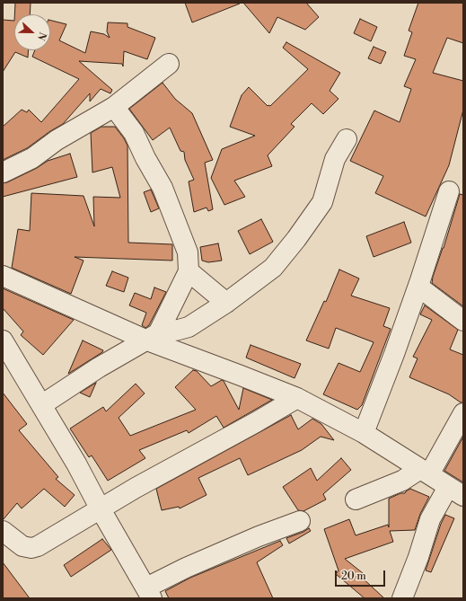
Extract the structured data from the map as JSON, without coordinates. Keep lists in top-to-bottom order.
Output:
{
  "scale_bar": "20 m",
  "north": "right"
}
